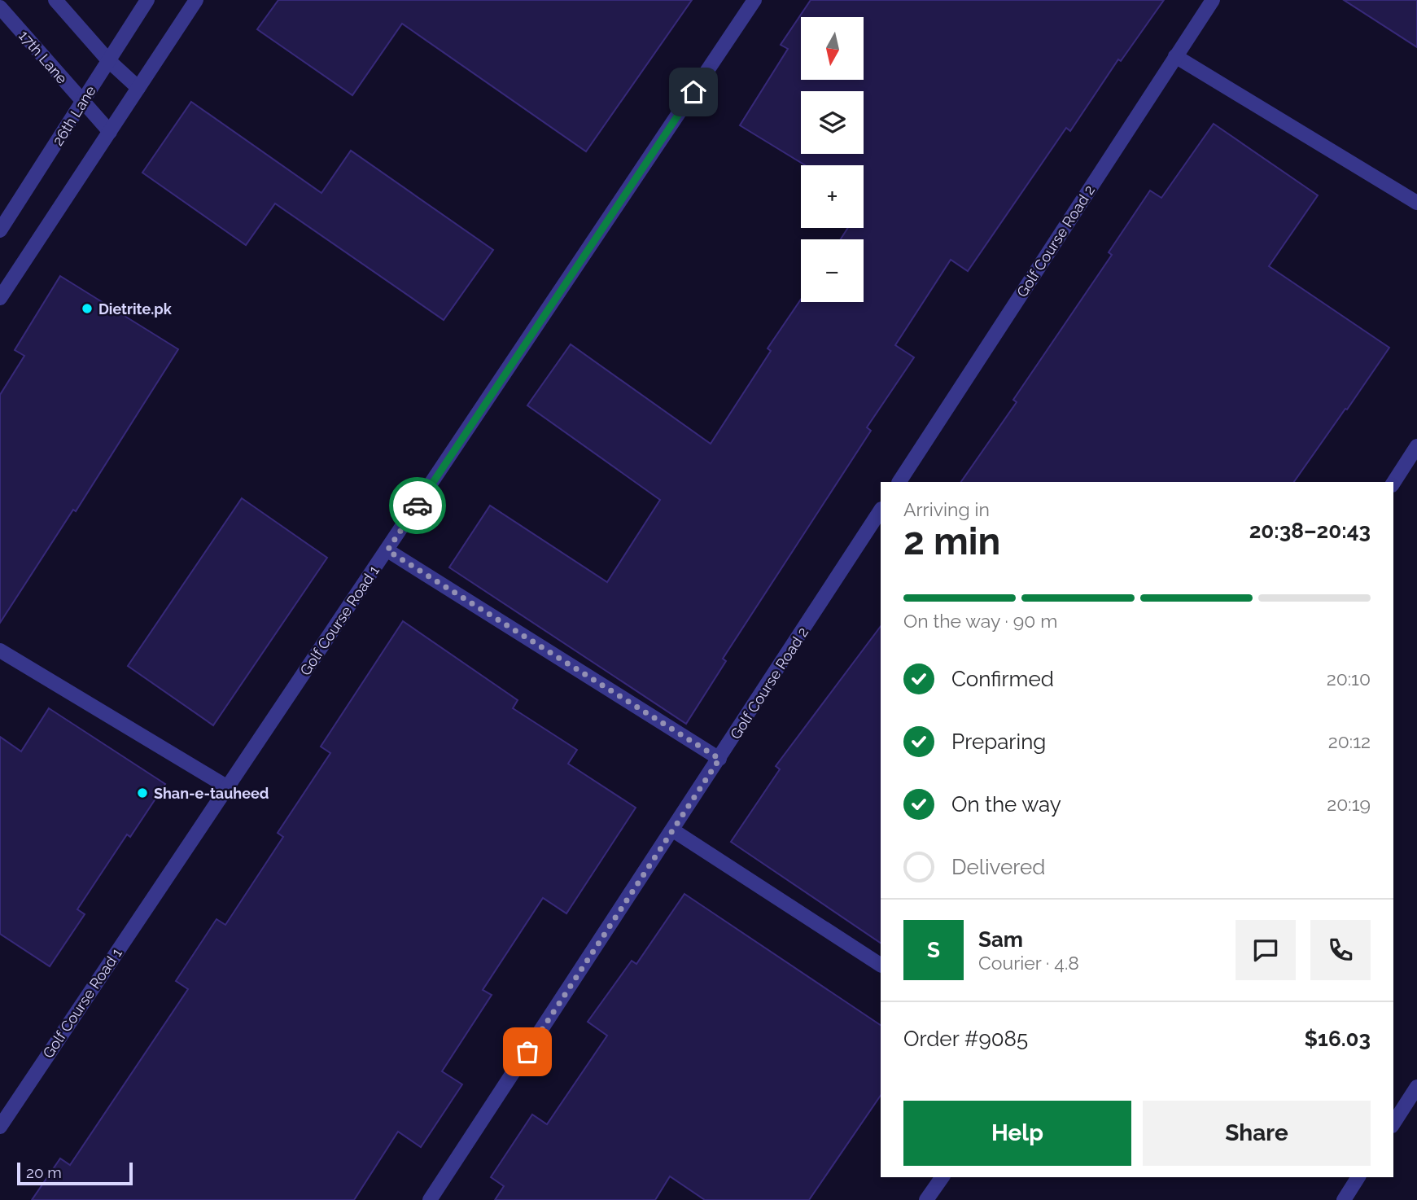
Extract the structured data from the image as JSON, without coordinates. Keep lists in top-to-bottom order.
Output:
{
  "streets": {
    "street": [
      "17th Lane",
      "26th Lane",
      "Golf Course Road 2",
      "Golf Course Road 1"
    ]
  },
  "crossings": [
    ["17th Lane", "26th Lane"]
  ],
  "places": ["Dietrite.pk", "Shan-e-tauheed"],
  "scale_bar": "20 m",
  "north": "bottom",
  "page": {
    "map_buttons": ["+", "−"],
    "heading": ["2 min", "Arriving in", "20:38–20:43"],
    "panel": [
      "Sam",
      "Courier · 4.8",
      "Order #9085",
      "$16.03"
    ],
    "bar": "On the way · 90 m",
    "list": [
      ["Confirmed", "20:10"],
      ["Preparing", "20:12"],
      ["On the way", "20:19"],
      "Delivered"
    ],
    "round": "S",
    "buttons": ["Help", "Share"],
    "scale": "20 m"
  }
}
